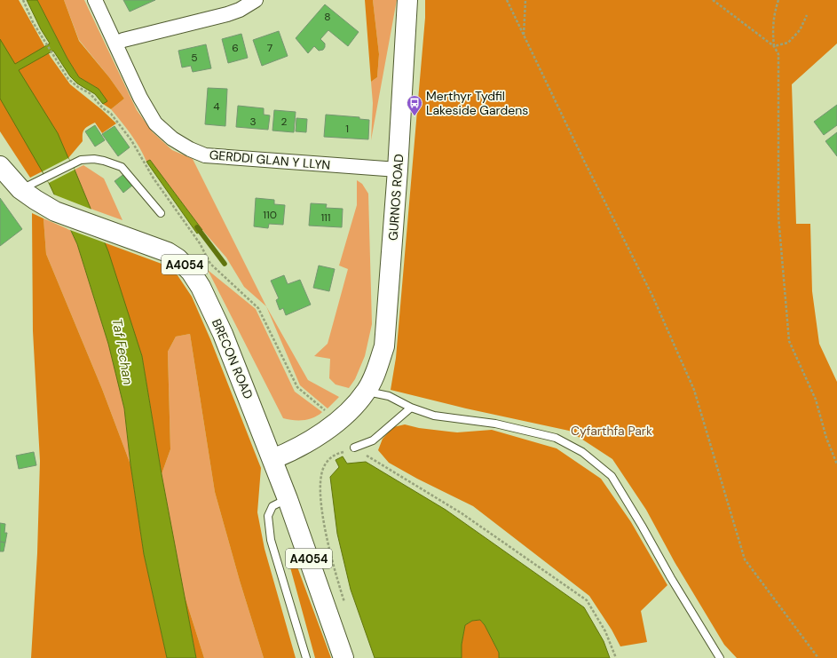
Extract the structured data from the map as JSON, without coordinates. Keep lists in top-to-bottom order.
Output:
{
  "streets": {
    "main road": ["GURNOS ROAD", "A4054", "BRECON ROAD"],
    "street": ["GERDDI GLAN Y LLYN"]
  },
  "crossings": [
    ["GERDDI GLAN Y LLYN", "GURNOS ROAD"],
    ["GURNOS ROAD", "BRECON ROAD"]
  ],
  "water": ["Taf Fechan"],
  "parks": ["Cyfarthfa Park"],
  "places": {
    "bus stop": ["Merthyr Tydfil Lakeside Gardens"]
  },
  "house_numbers": [
    "8",
    "6",
    "7",
    "5",
    "4",
    "3",
    "2",
    "1",
    "110",
    "111"
  ]
}
